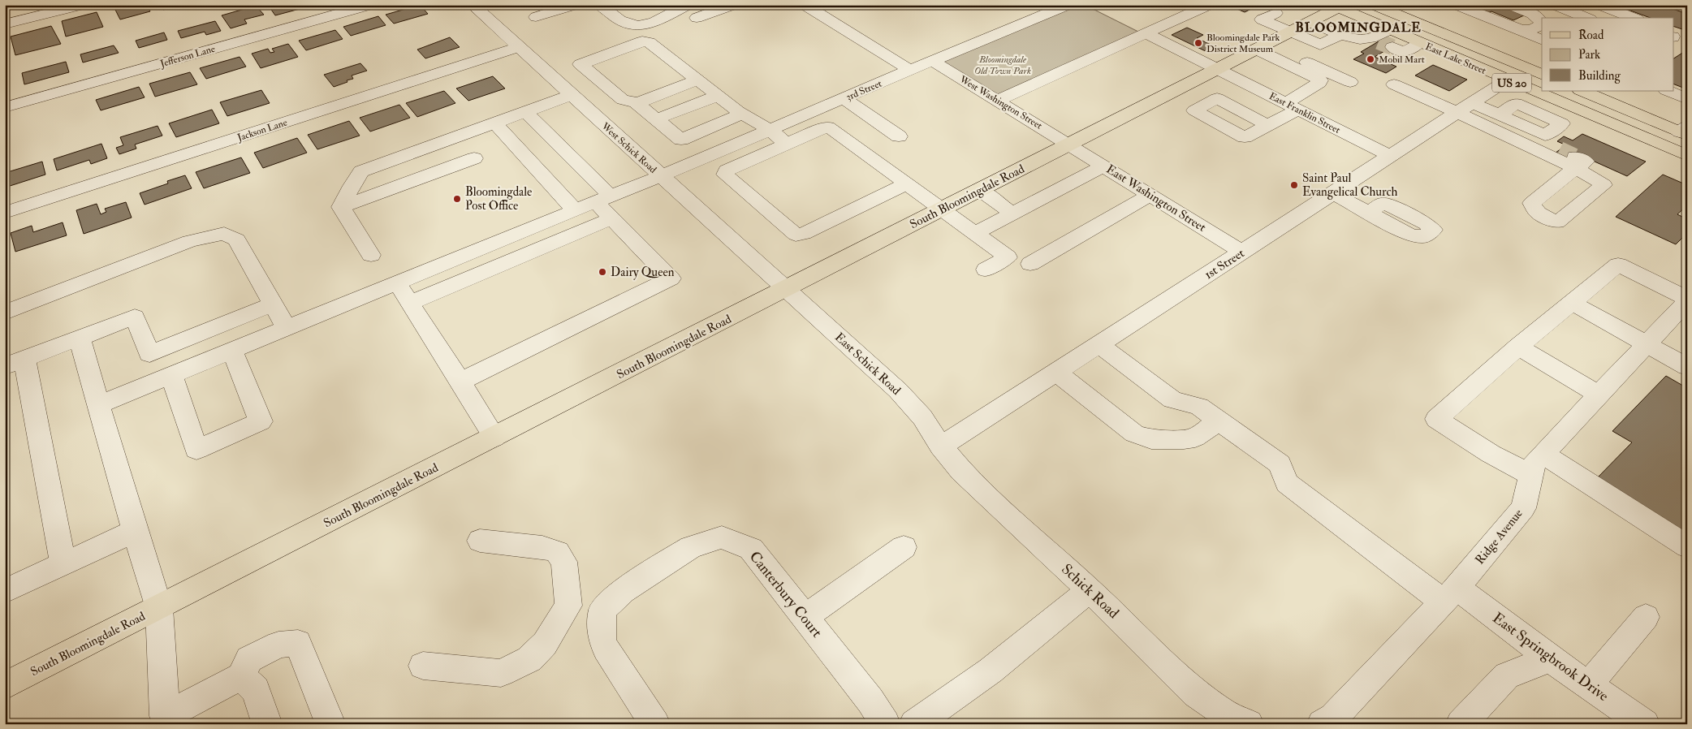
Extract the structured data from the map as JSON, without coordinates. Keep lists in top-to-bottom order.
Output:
{
  "streets": {
    "main road": ["East Lake Street", "US 20", "South Bloomingdale Road"],
    "street": [
      "Jefferson Lane",
      "3rd Street",
      "West Washington Street",
      "East Franklin Street",
      "Jackson Lane",
      "West Schick Road",
      "East Washington Street",
      "1st Street",
      "East Schick Road",
      "Ridge Avenue",
      "Schick Road",
      "Canterbury Court",
      "East Springbrook Drive"
    ]
  },
  "crossings": [
    ["East Lake Street", "South Bloomingdale Road"],
    ["East Lake Street", "1st Street"],
    ["3rd Street", "West Washington Street"],
    ["3rd Street", "West Schick Road"],
    ["West Washington Street", "South Bloomingdale Road"],
    ["West Washington Street", "East Washington Street"],
    ["East Franklin Street", "South Bloomingdale Road"],
    ["East Franklin Street", "1st Street"],
    ["Jackson Lane", "West Schick Road"],
    ["West Schick Road", "South Bloomingdale Road"],
    ["West Schick Road", "East Schick Road"],
    ["South Bloomingdale Road", "East Washington Street"],
    ["South Bloomingdale Road", "East Schick Road"],
    ["East Washington Street", "1st Street"],
    ["1st Street", "East Schick Road"],
    ["1st Street", "Schick Road"],
    ["1st Street", "East Springbrook Drive"],
    ["East Schick Road", "Schick Road"],
    ["Ridge Avenue", "East Springbrook Drive"]
  ],
  "districts": ["BLOOMINGDALE"],
  "parks": ["Bloomingdale Old Town Park"],
  "places": [
    "Bloomingdale Park District Museum",
    "Mobil Mart",
    "Saint Paul Evangelical Church",
    "Bloomingdale Post Office",
    "Dairy Queen"
  ],
  "legend": ["Road", "Park", "Building"]
}
